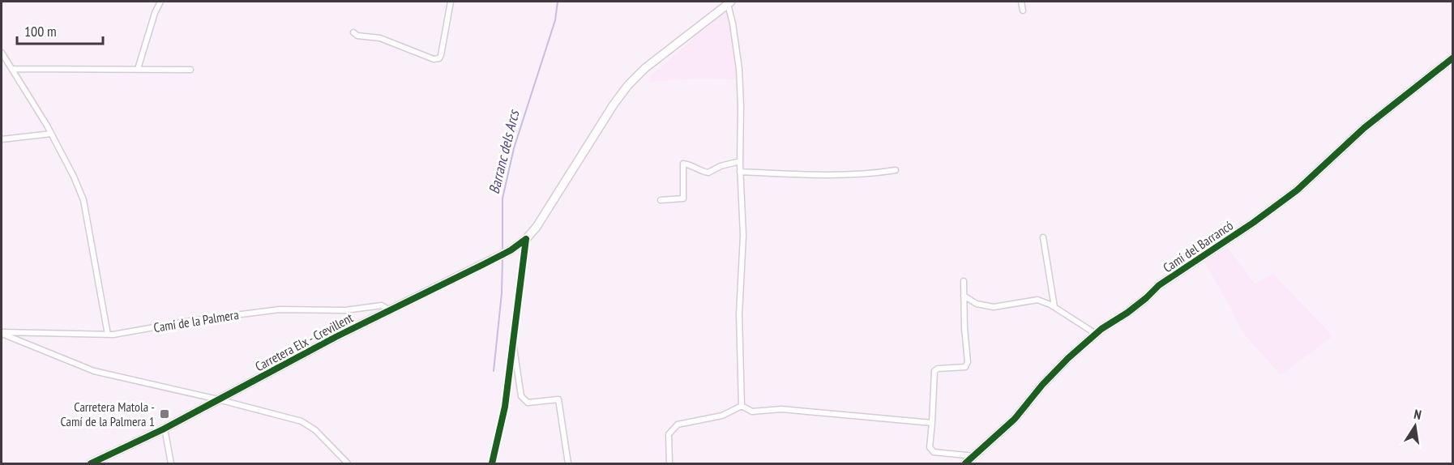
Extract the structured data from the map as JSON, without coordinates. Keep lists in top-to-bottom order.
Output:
{
  "streets": {
    "street": ["Camí del Barrancó", "Camí de la Palmera", "Carretera Elx - Crevillent"]
  },
  "crossings": [
    ["Camí de la Palmera", "Carretera Elx - Crevillent"]
  ],
  "water": ["Barranc dels Arcs"],
  "places": {
    "transit": ["Carretera Matola - Camí de la Palmera 1"]
  },
  "scale_bar": "100 m",
  "north": "top"
}
